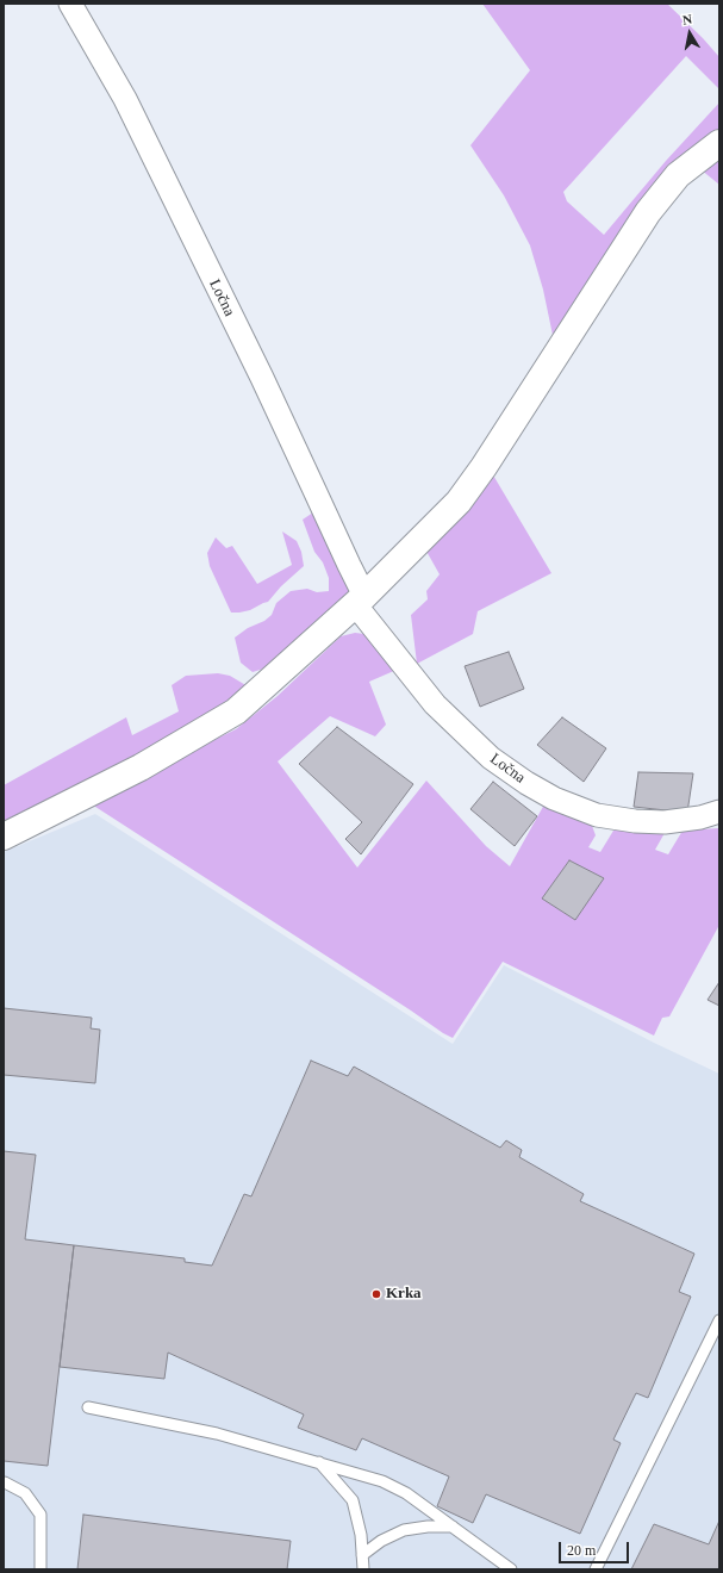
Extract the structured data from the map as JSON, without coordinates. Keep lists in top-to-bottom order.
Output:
{
  "streets": {
    "street": ["Ločna"]
  },
  "places": ["Krka"],
  "scale_bar": "20 m",
  "north": "top"
}
